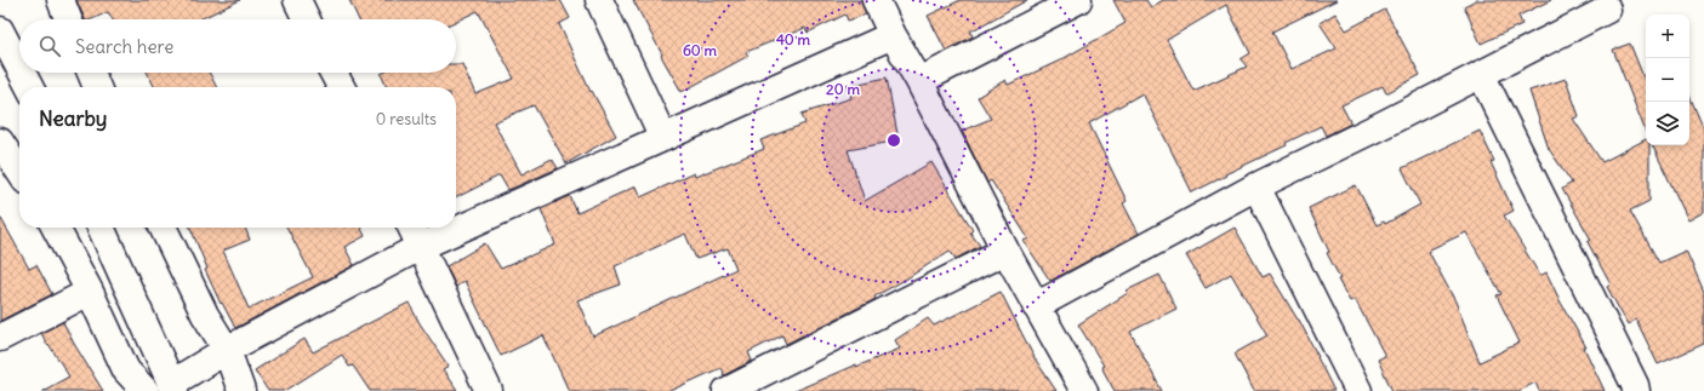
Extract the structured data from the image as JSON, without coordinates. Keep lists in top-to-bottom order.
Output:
{
  "page": {
    "map_buttons": ["+", "−"],
    "search": "Search here",
    "heading": ["Nearby", "0 results"]
  },
  "rings": ["40 m", "60 m", "20 m"]
}
